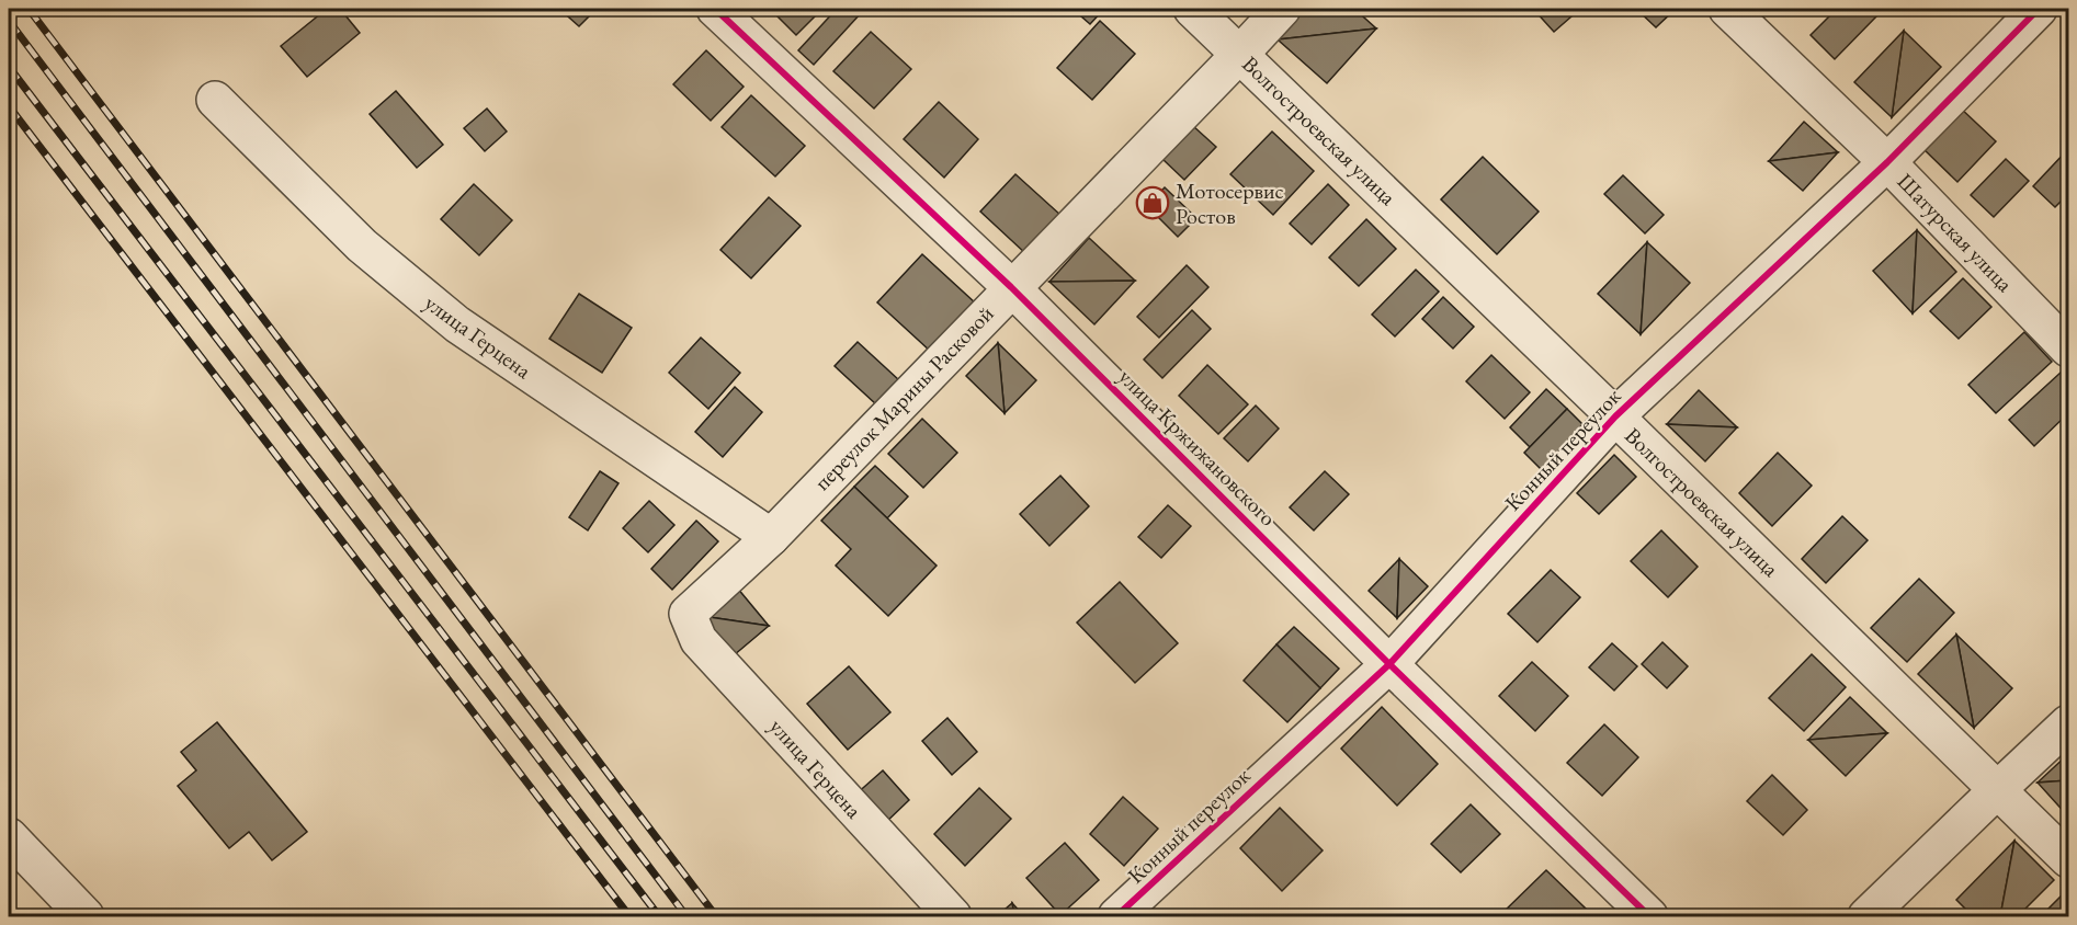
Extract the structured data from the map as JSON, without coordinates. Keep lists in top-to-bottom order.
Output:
{
  "streets": {
    "street": [
      "Волгостроевская улица",
      "Шатурская улица",
      "улица Герцена",
      "переулок Марины Расковой",
      "улица Кржижановского",
      "Конный переулок"
    ]
  },
  "crossings": [
    ["Волгостроевская улица", "переулок Марины Расковой"],
    ["Волгостроевская улица", "Конный переулок"],
    ["Шатурская улица", "Конный переулок"],
    ["улица Герцена", "переулок Марины Расковой"],
    ["переулок Марины Расковой", "улица Кржижановского"],
    ["улица Кржижановского", "Конный переулок"]
  ],
  "places": {
    "shop": ["Мотосервис Ростов"]
  }
}
